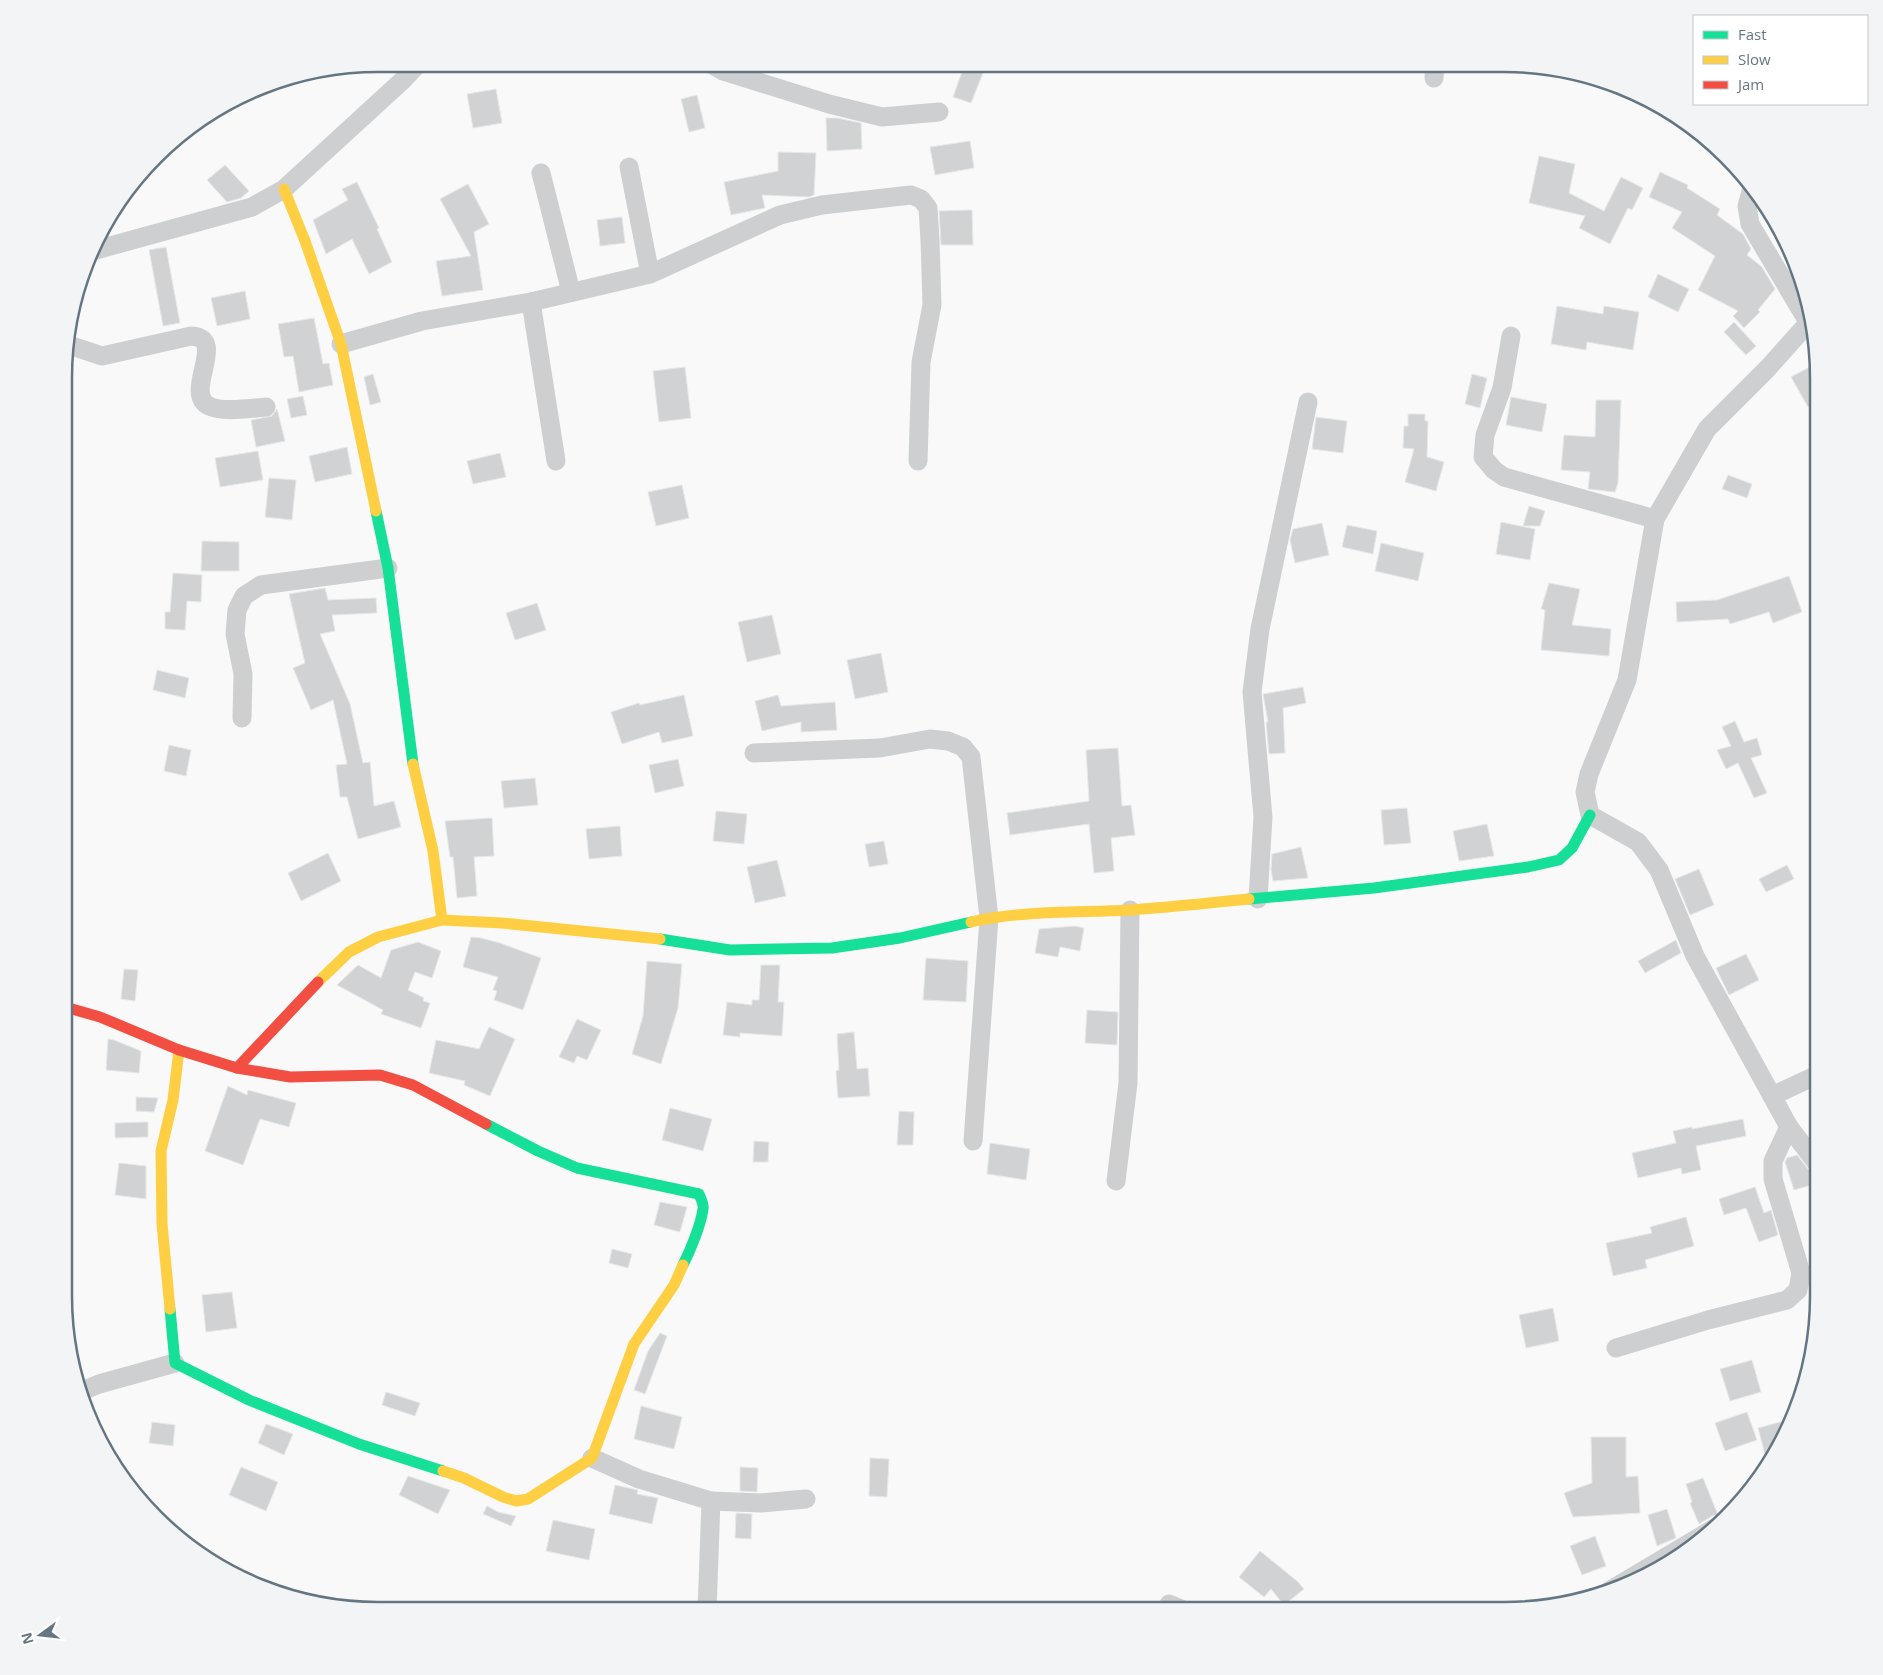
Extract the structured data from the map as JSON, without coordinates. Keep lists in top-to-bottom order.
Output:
{
  "legend": ["Fast", "Slow", "Jam"],
  "north": "left"
}
